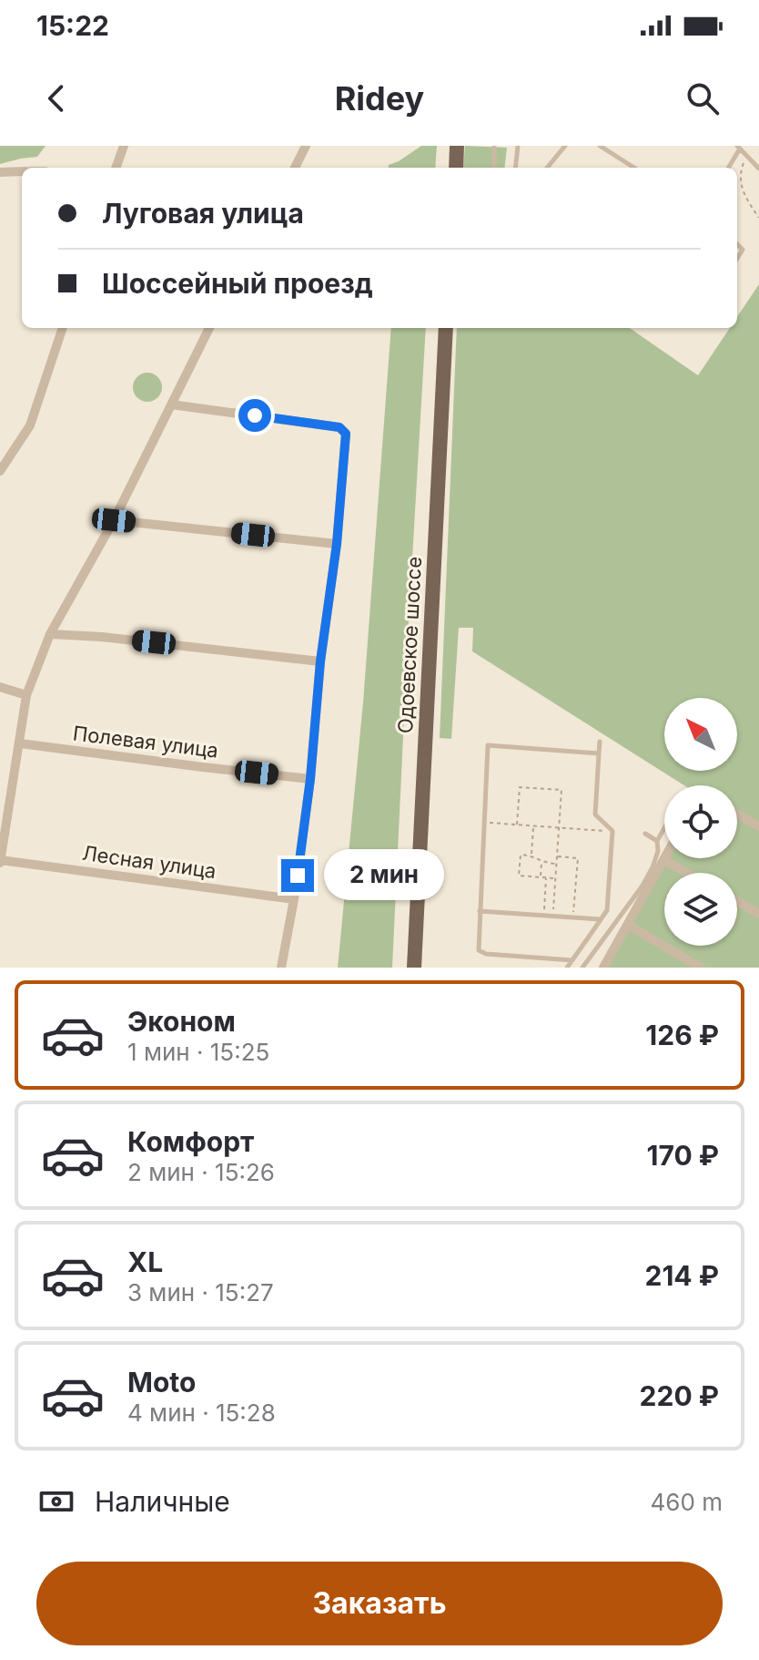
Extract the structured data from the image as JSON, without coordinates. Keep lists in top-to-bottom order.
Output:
{
  "streets": {
    "main road": ["Одоевское шоссе"],
    "street": ["Полевая улица", "Лесная улица"]
  },
  "north": "top left",
  "page": {
    "status": "15:22",
    "header": "Ridey",
    "banner": ["Луговая улица", "Шоссейный проезд"],
    "bubble": "2 мин",
    "list": [
      {
        "name": "Эконом",
        "note": "1 мин · 15:25",
        "value": "126 ₽"
      },
      {
        "name": "Комфорт",
        "note": "2 мин · 15:26",
        "value": "170 ₽"
      },
      {
        "name": "XL",
        "note": "3 мин · 15:27",
        "value": "214 ₽"
      },
      {
        "name": "Moto",
        "note": "4 мин · 15:28",
        "value": "220 ₽"
      }
    ],
    "pay": ["Наличные", "460 m"],
    "buttons": "Заказать"
  }
}
